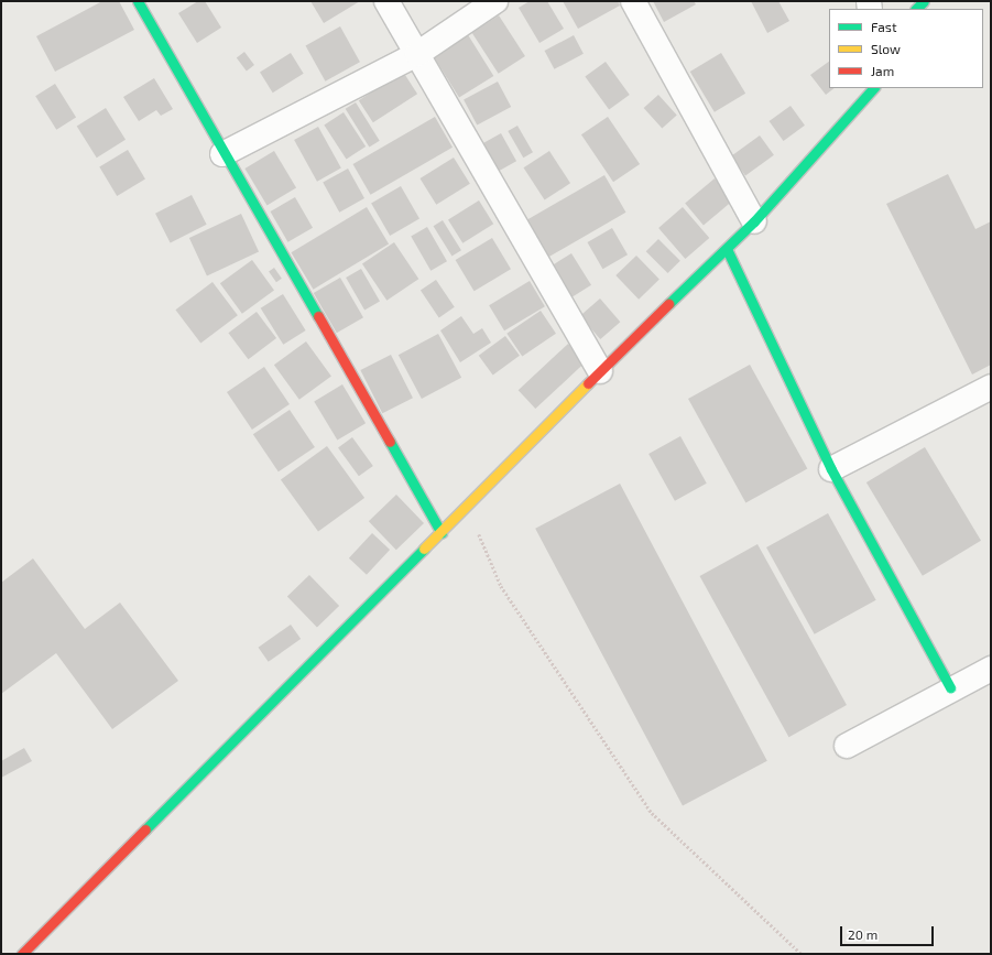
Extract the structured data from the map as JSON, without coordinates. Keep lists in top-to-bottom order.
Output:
{
  "legend": ["Fast", "Slow", "Jam"],
  "scale_bar": "20 m"
}
